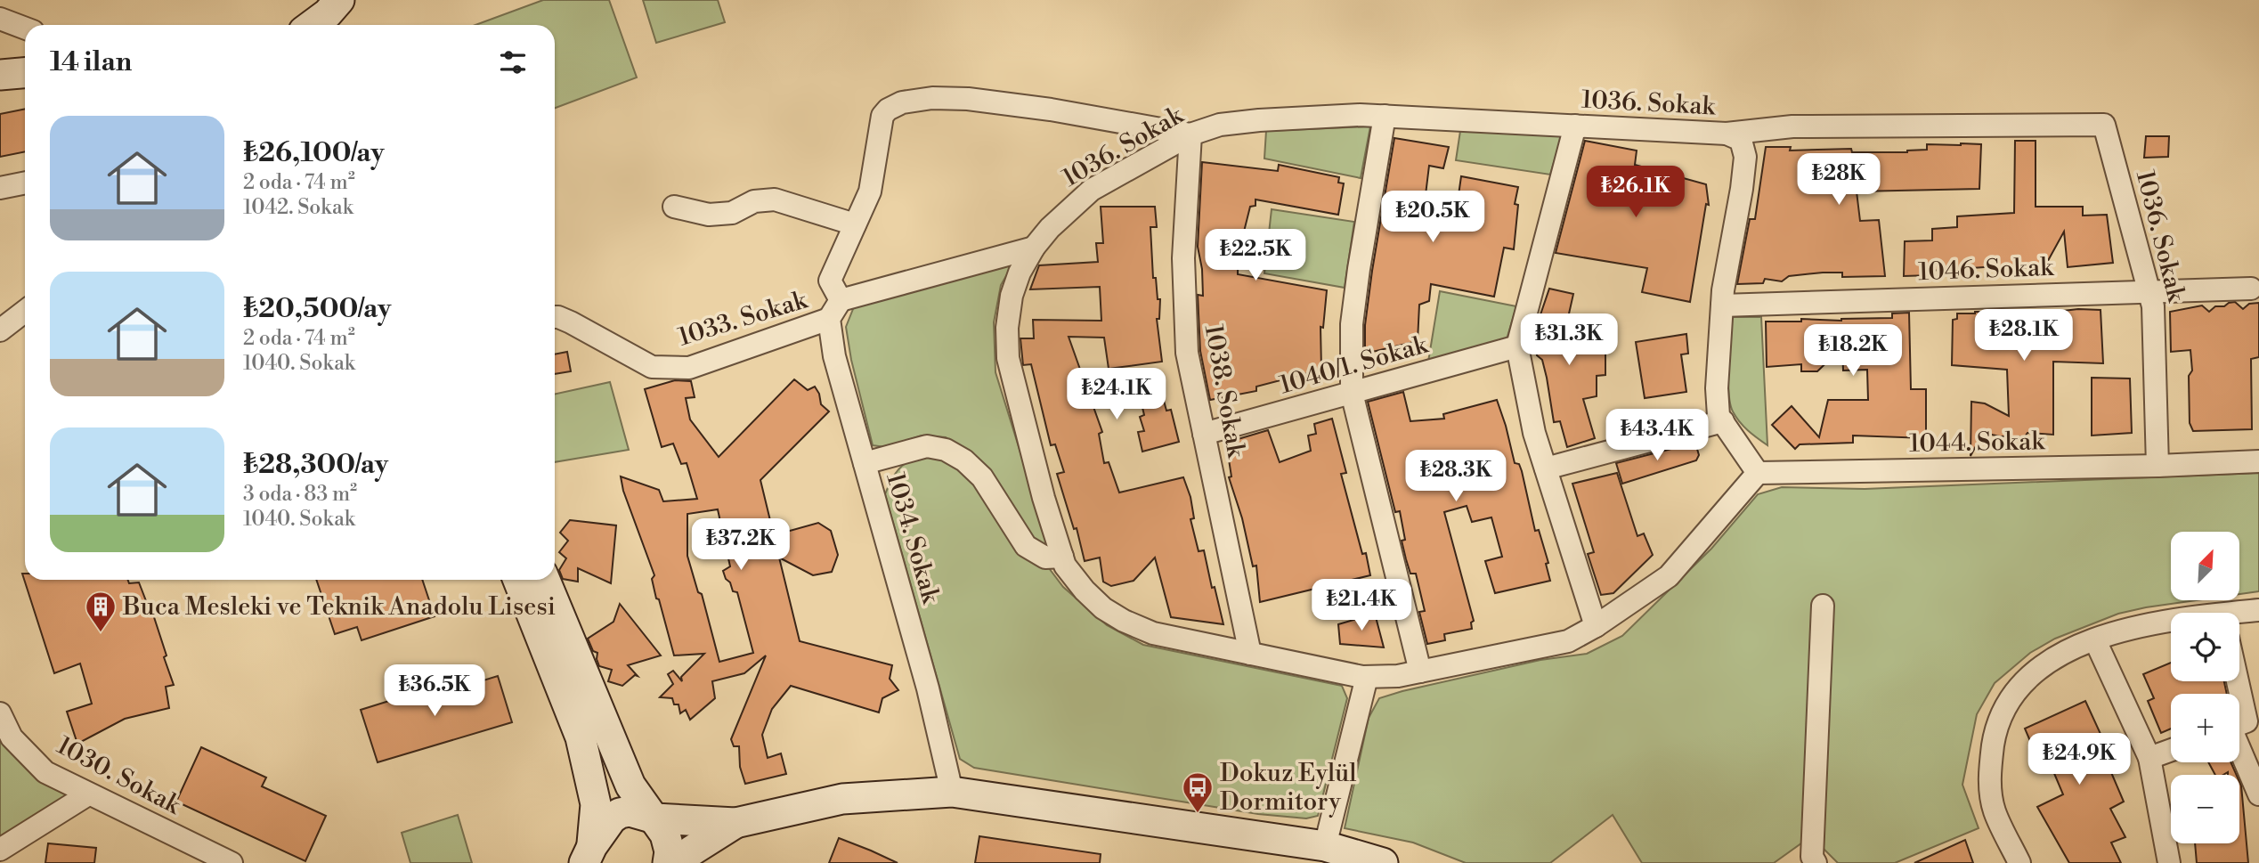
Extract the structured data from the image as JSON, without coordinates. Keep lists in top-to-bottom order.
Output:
{
  "streets": {
    "street": [
      "1036. Sokak",
      "1046. Sokak",
      "1033. Sokak",
      "1040/1. Sokak",
      "1038. Sokak",
      "1044. Sokak",
      "1034. Sokak",
      "1030. Sokak"
    ]
  },
  "crossings": [
    ["1036. Sokak", "1046. Sokak"],
    ["1036. Sokak", "1033. Sokak"],
    ["1036. Sokak", "1038. Sokak"],
    ["1036. Sokak", "1044. Sokak"],
    ["1033. Sokak", "1034. Sokak"],
    ["1040/1. Sokak", "1038. Sokak"]
  ],
  "places": {
    "building": ["Buca Mesleki ve Teknik Anadolu Lisesi"],
    "bus stop": ["Dokuz Eylül Dormitory"]
  },
  "north": "top right",
  "page": {
    "heading": "14 ilan",
    "list": [
      {
        "name": "₺26,100/ay",
        "note": "2 oda · 74 m² · 1042. Sokak"
      },
      {
        "name": "₺20,500/ay",
        "note": "2 oda · 74 m² · 1040. Sokak"
      },
      {
        "name": "₺28,300/ay",
        "note": "3 oda · 83 m² · 1040. Sokak"
      }
    ],
    "price": [
      "₺28K",
      "₺26.1K",
      "₺20.5K",
      "₺22.5K",
      "₺28.1K",
      "₺31.3K",
      "₺18.2K",
      "₺24.1K",
      "₺43.4K",
      "₺28.3K",
      "₺37.2K",
      "₺21.4K",
      "₺36.5K",
      "₺24.9K"
    ],
    "map_buttons": ["+", "−"]
  }
}
